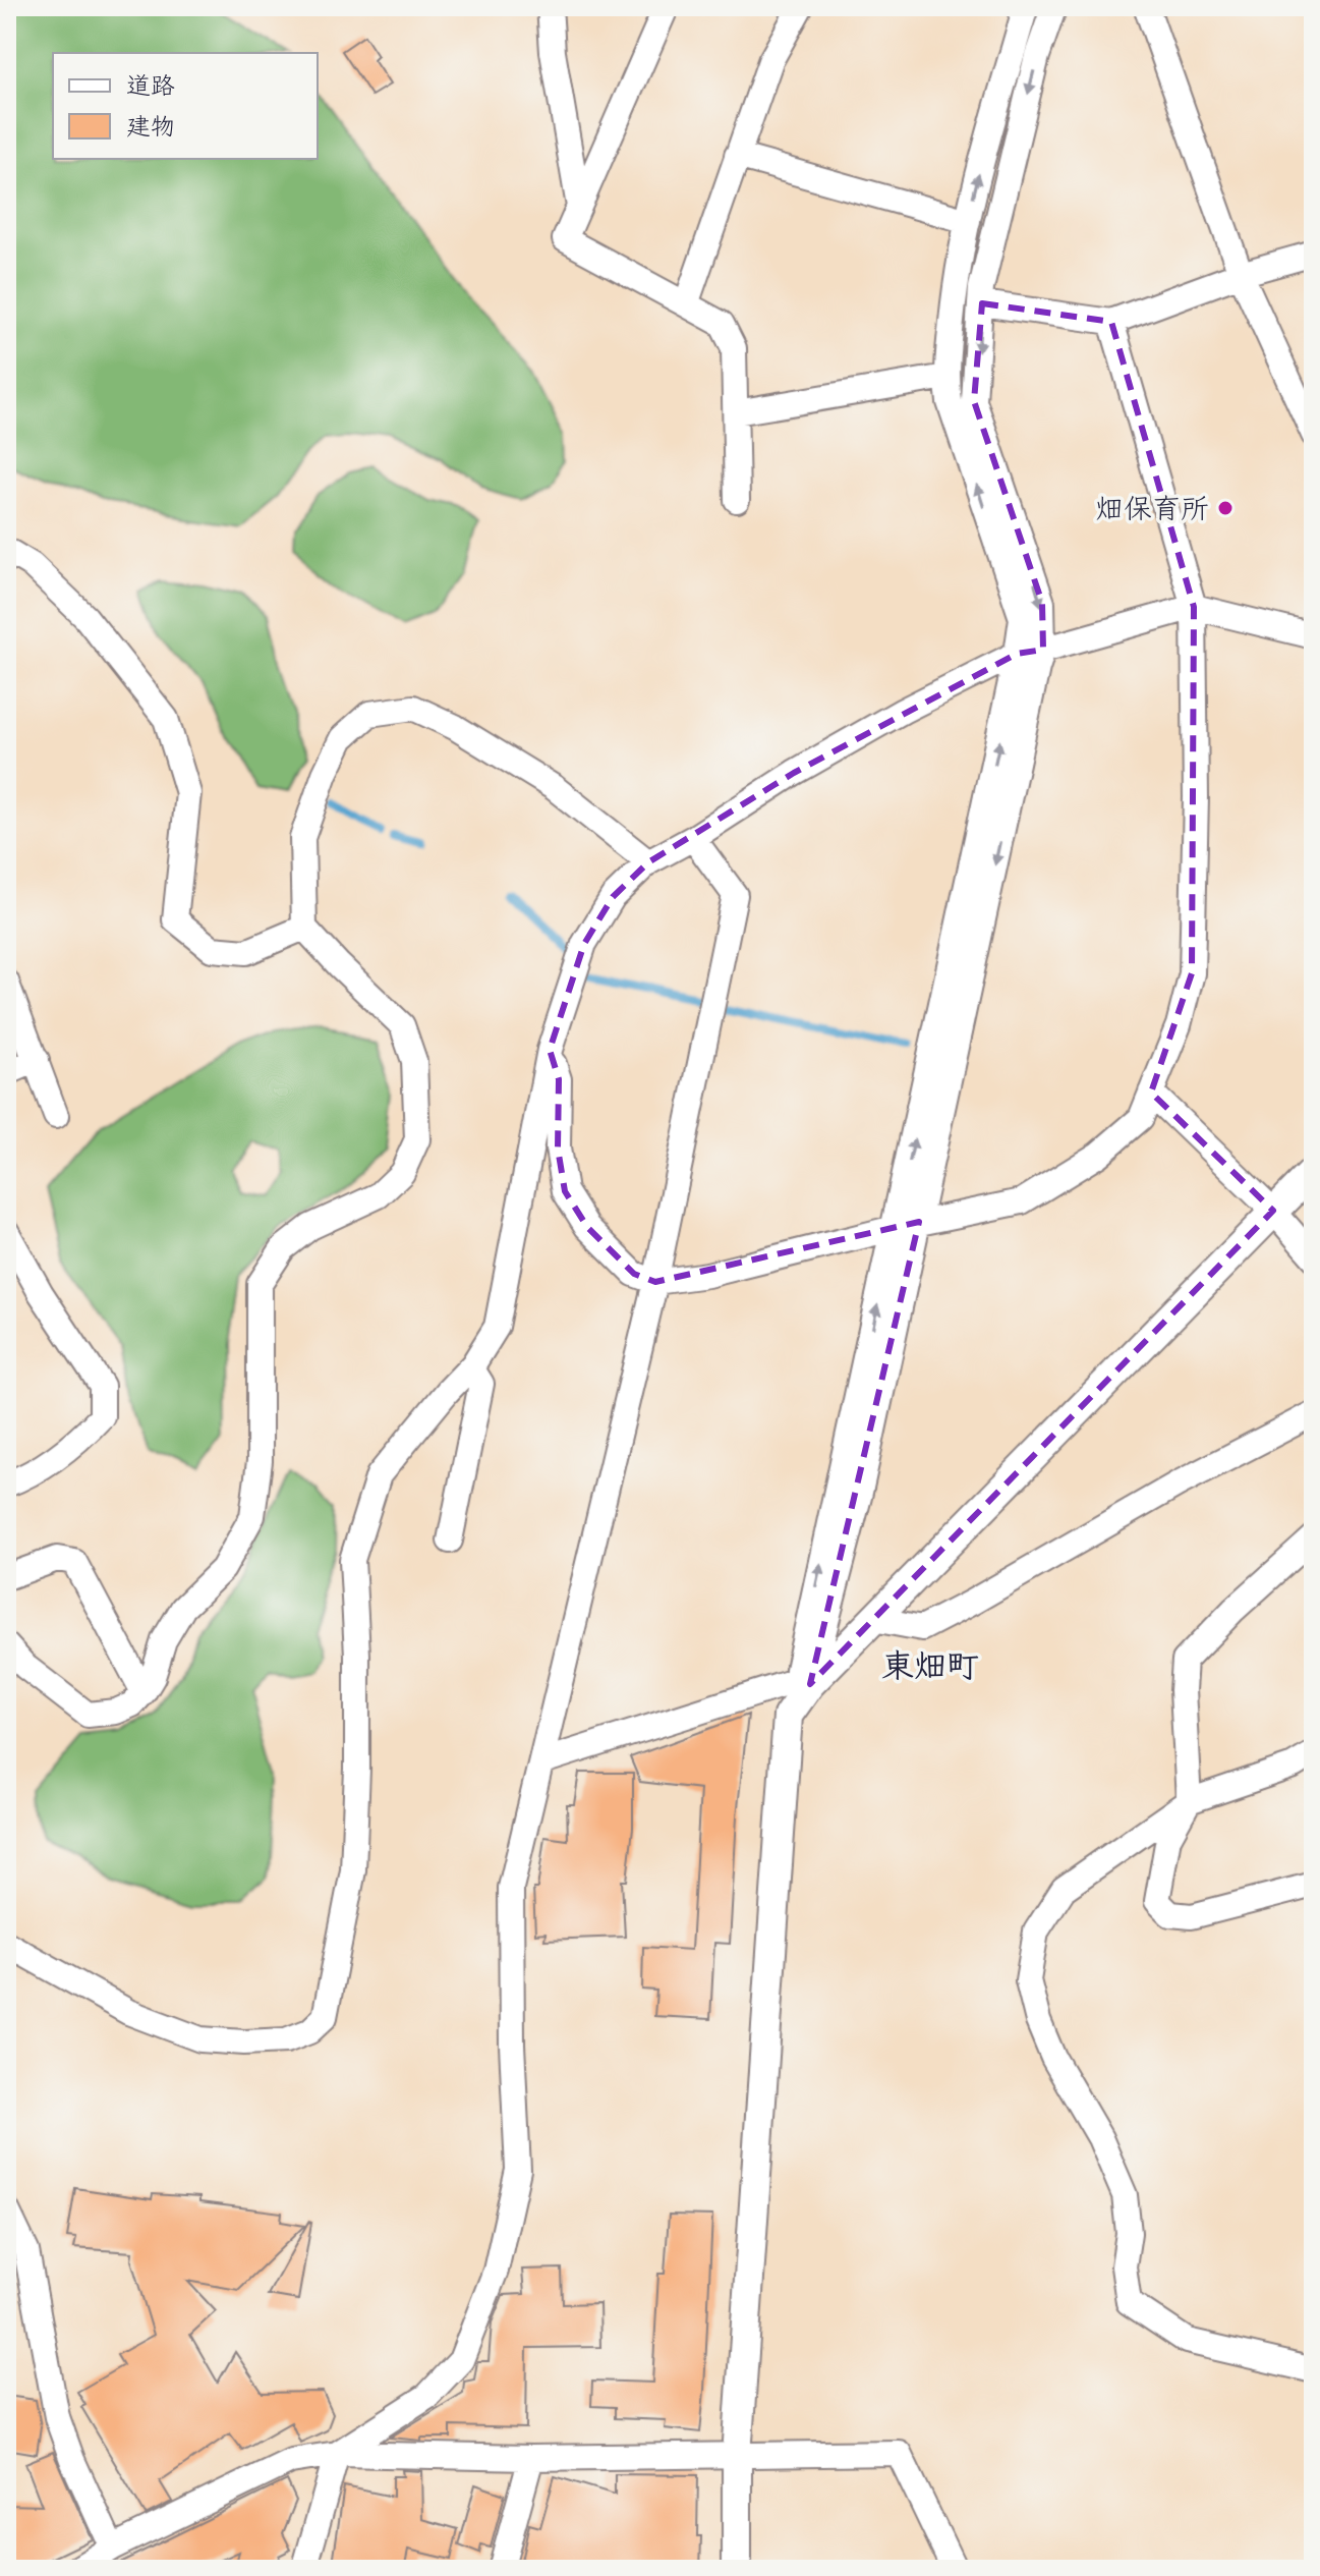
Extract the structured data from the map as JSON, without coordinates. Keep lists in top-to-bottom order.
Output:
{
  "districts": ["東畑町"],
  "places": ["畑保育所"],
  "legend": ["道路", "建物"]
}
